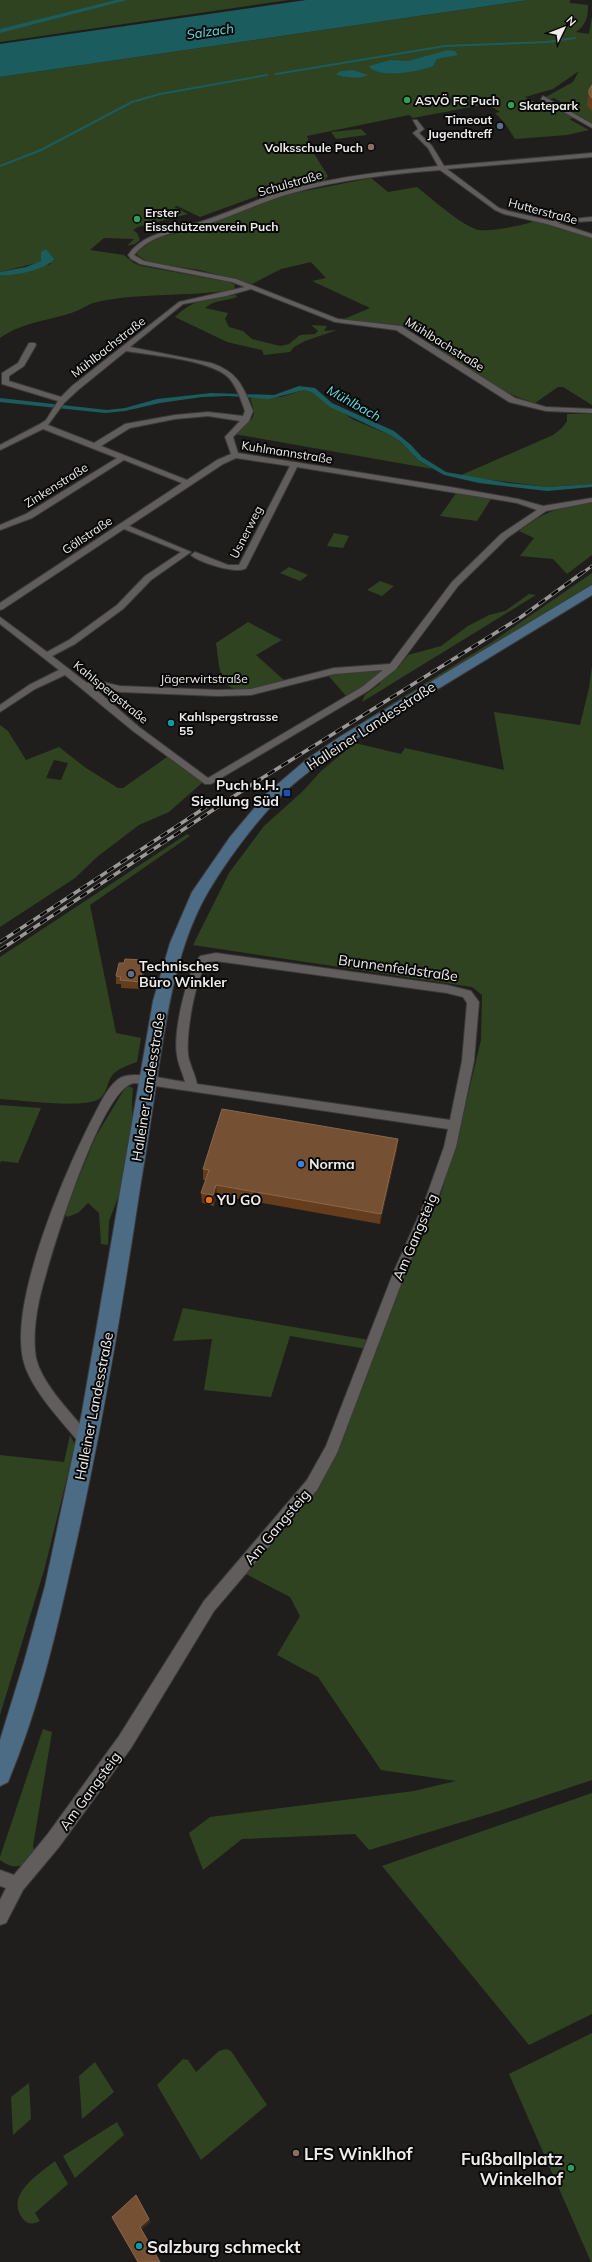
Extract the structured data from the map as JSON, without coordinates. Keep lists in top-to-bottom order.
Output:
{
  "streets": {
    "main road": ["Halleiner Landesstraße"],
    "street": [
      "Schulstraße",
      "Hutterstraße",
      "Mühlbachstraße",
      "Kuhlmannstraße",
      "Zinkenstraße",
      "Usnerweg",
      "Göllstraße",
      "Jägerwirtstraße",
      "Kahlspergstraße",
      "Brunnenfeldstraße",
      "Am Gangsteig"
    ]
  },
  "crossings": [
    ["Schulstraße", "Hutterstraße"],
    ["Schulstraße", "Mühlbachstraße"],
    ["Kuhlmannstraße", "Usnerweg"],
    ["Kuhlmannstraße", "Göllstraße"],
    ["Jägerwirtstraße", "Kahlspergstraße"],
    ["Brunnenfeldstraße", "Am Gangsteig"]
  ],
  "water": ["Salzach", "Mühlbach"],
  "places": {
    "other": [
      "ASVÖ FC Puch",
      "Skatepark",
      "Timeout Jugendtreff",
      "Volksschule Puch",
      "Erster Eisschützenverein Puch",
      "Kahlspergstrasse 55",
      "Technisches Büro Winkler",
      "Norma",
      "YU GO",
      "LFS Winklhof",
      "Fußballplatz Winkelhof",
      "Salzburg schmeckt"
    ],
    "transit": ["Puch b.H. Siedlung Süd"]
  },
  "north": "top right"
}
